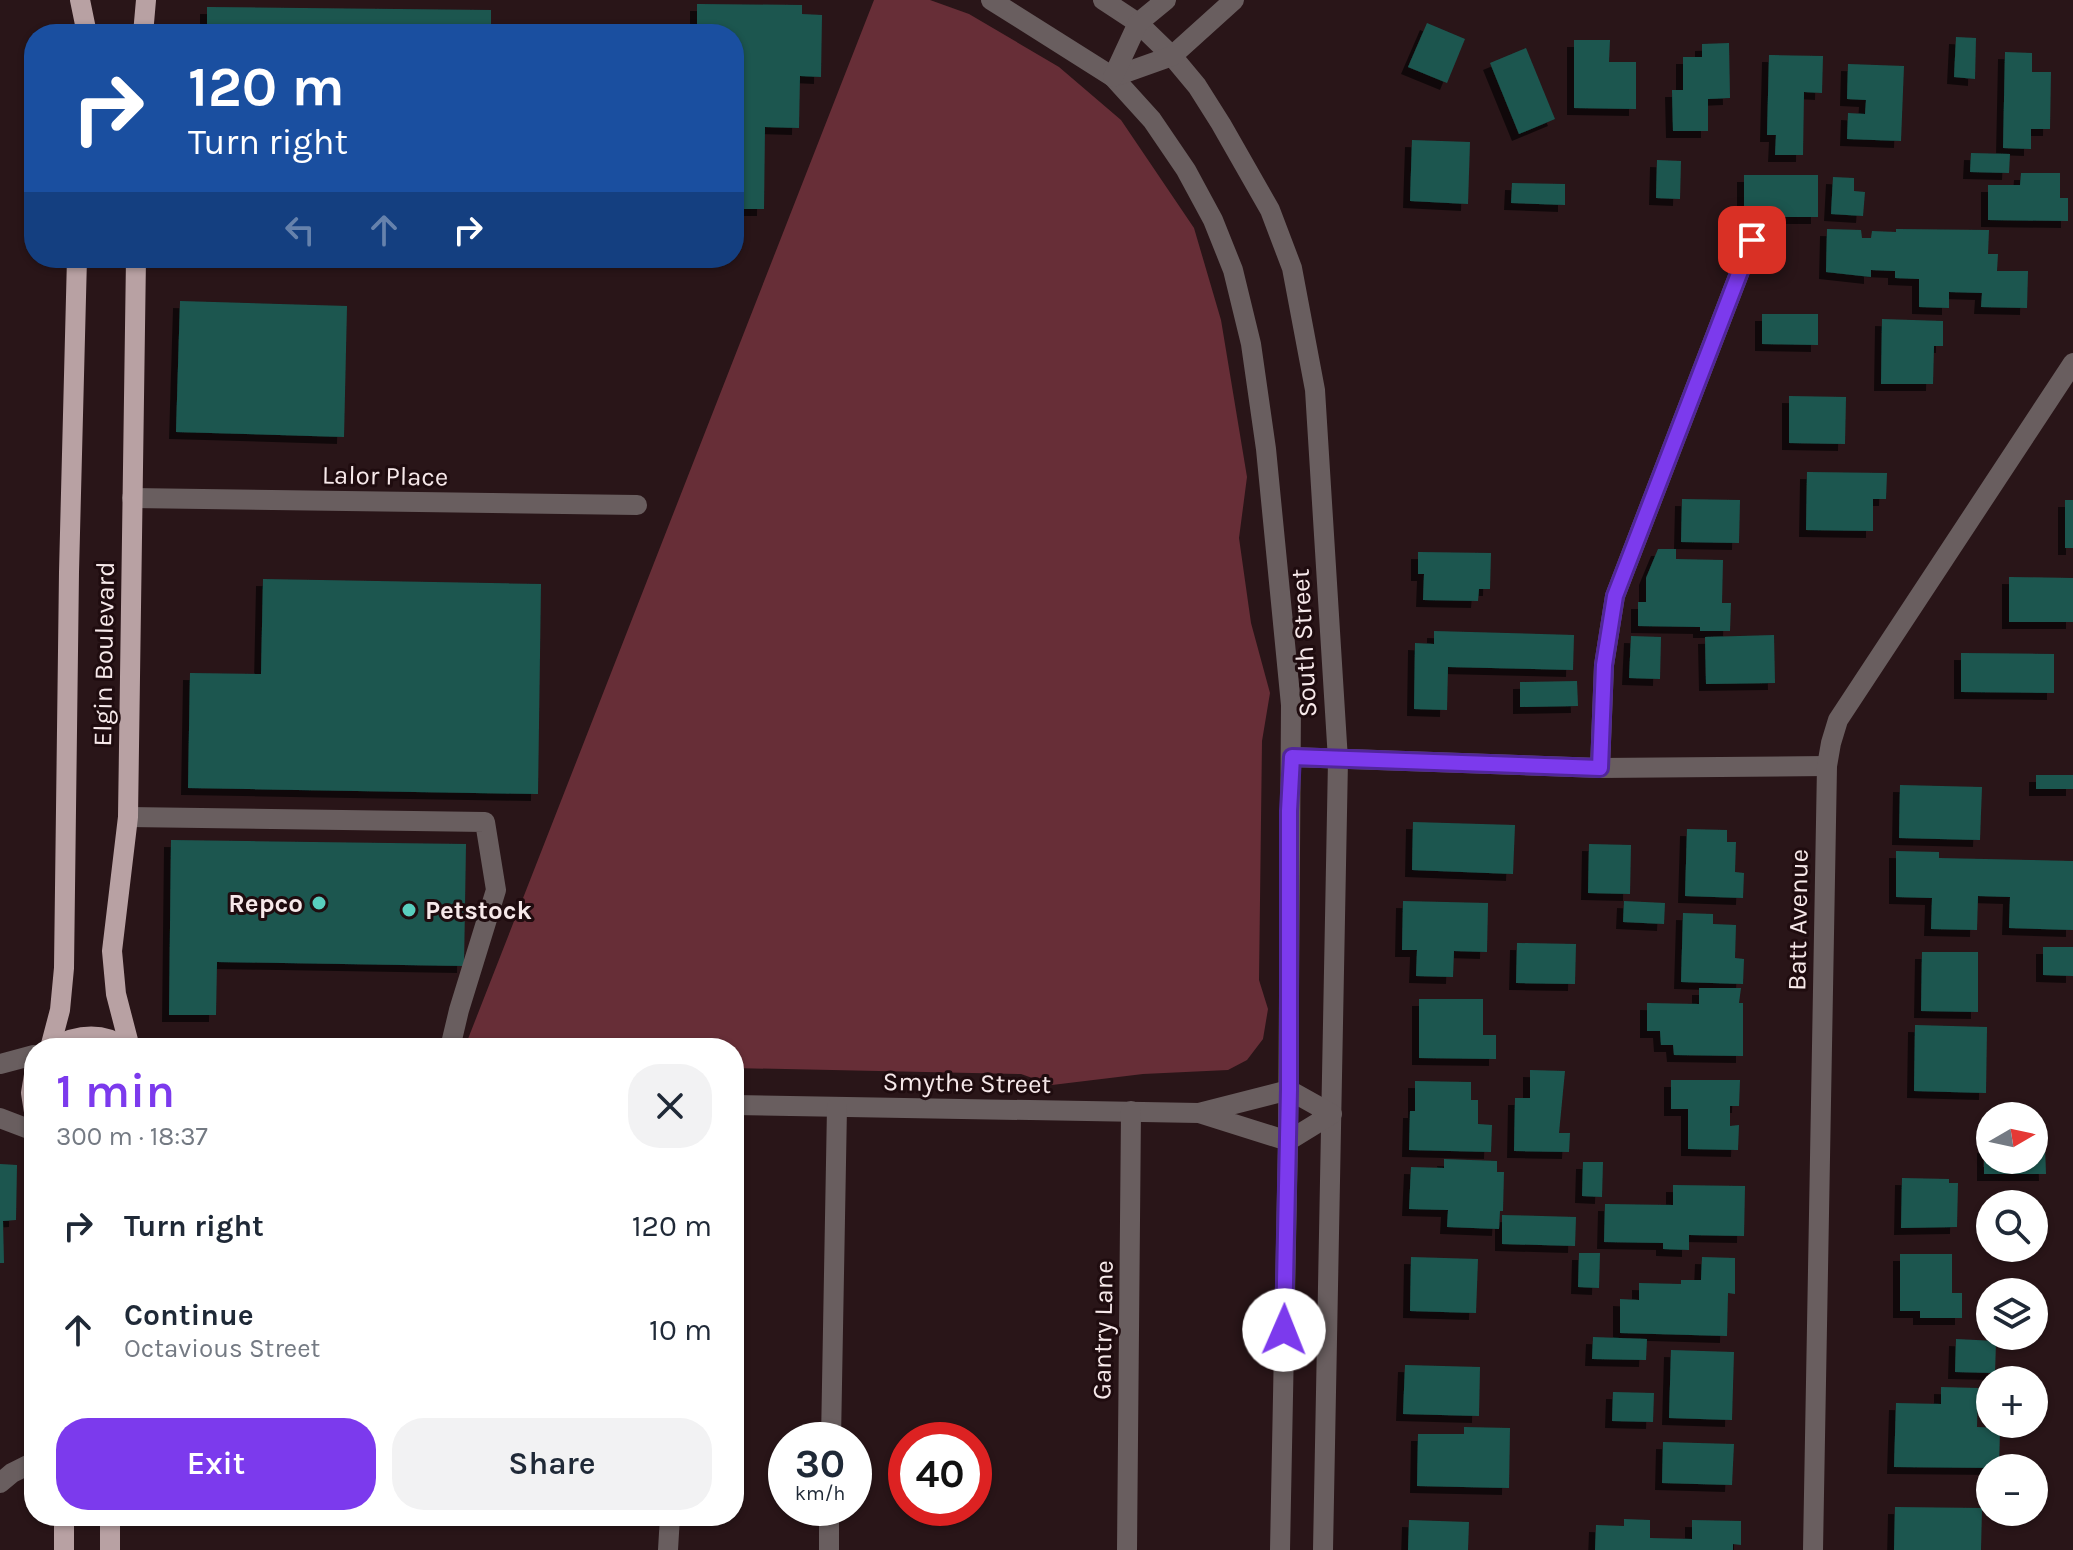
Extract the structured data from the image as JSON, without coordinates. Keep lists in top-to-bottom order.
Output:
{
  "streets": {
    "main road": ["Elgin Boulevard"],
    "street": [
      "Lalor Place",
      "South Street",
      "Batt Avenue",
      "Smythe Street",
      "Gantry Lane"
    ]
  },
  "crossings": [
    ["Lalor Place", "Elgin Boulevard"],
    ["South Street", "Smythe Street"],
    ["Smythe Street", "Gantry Lane"]
  ],
  "places": ["Repco", "Petstock"],
  "north": "right",
  "page": {
    "turn": ["120 m", "Turn right"],
    "heading": ["1 min", "300 m · 18:37"],
    "map_buttons": ["+", "−"],
    "list": [
      {
        "name": "Turn right",
        "value": "120 m"
      },
      {
        "name": "Continue",
        "note": "Octavious Street",
        "value": "10 m"
      }
    ],
    "buttons": ["Exit", "Share"],
    "speed": "30 km/h",
    "limit": "40"
  }
}
